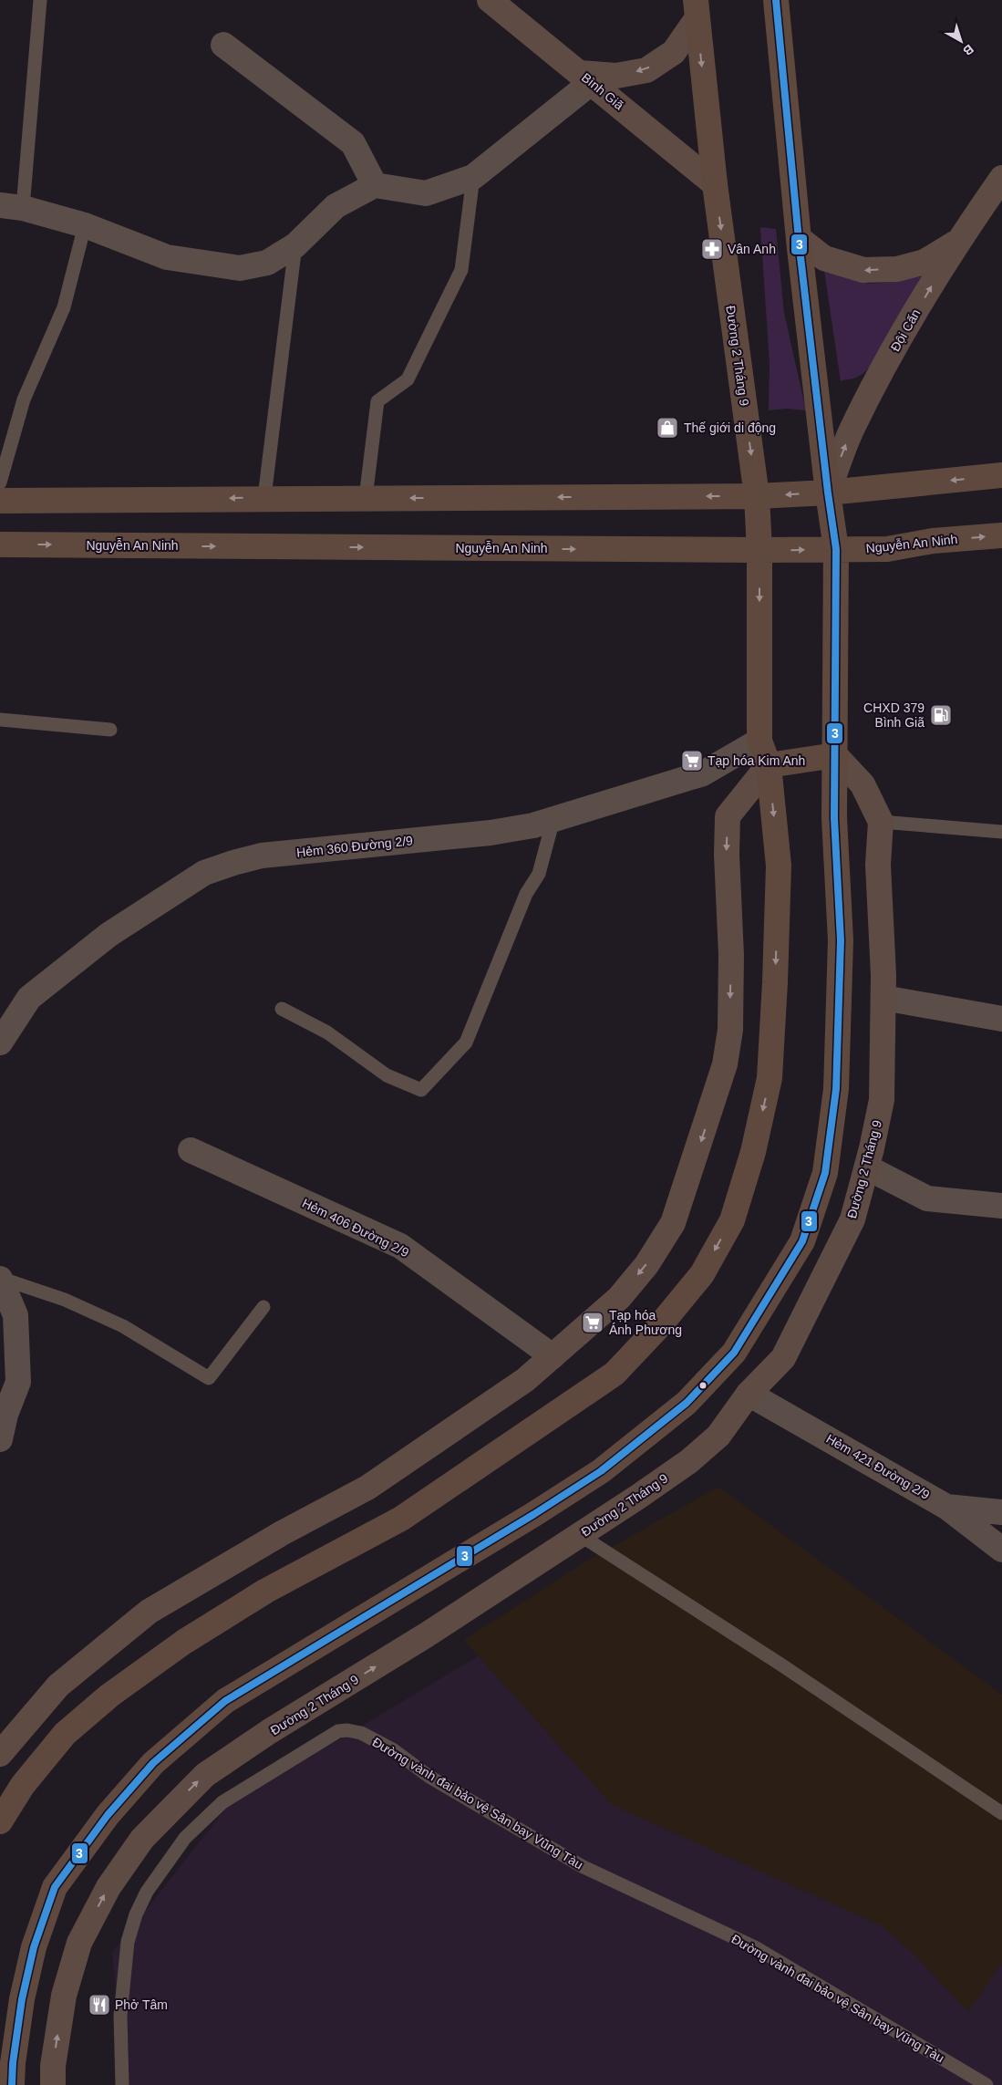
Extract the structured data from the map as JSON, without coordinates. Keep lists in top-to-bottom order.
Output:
{
  "streets": {
    "main road": [
      "Bình Giã",
      "Đội Cấn",
      "Đường 2 Tháng 9",
      "Nguyễn An Ninh"
    ],
    "street": ["Hẻm 360 Đường 2/9", "Hẻm 406 Đường 2/9", "Hẻm 421 Đường 2/9"],
    "lane": ["Đường vành đai bảo vệ Sân bay Vũng Tàu"]
  },
  "crossings": [
    ["Bình Giã", "Đường 2 Tháng 9"],
    ["Đường 2 Tháng 9", "Nguyễn An Ninh"],
    ["Đường 2 Tháng 9", "Hẻm 360 Đường 2/9"],
    ["Đường 2 Tháng 9", "Hẻm 421 Đường 2/9"]
  ],
  "one_way": ["Đội Cấn"],
  "places": {
    "pharmacy": ["Vân Anh"],
    "shop": ["Thế giới di động"],
    "fuel station": ["CHXD 379 Bình Giã"],
    "supermarket": ["Tạp hóa Kim Anh", "Tạp hóa Ánh Phương"],
    "restaurant": ["Phở Tâm"]
  },
  "lines": ["transit line 3"],
  "north": "bottom right"
}
